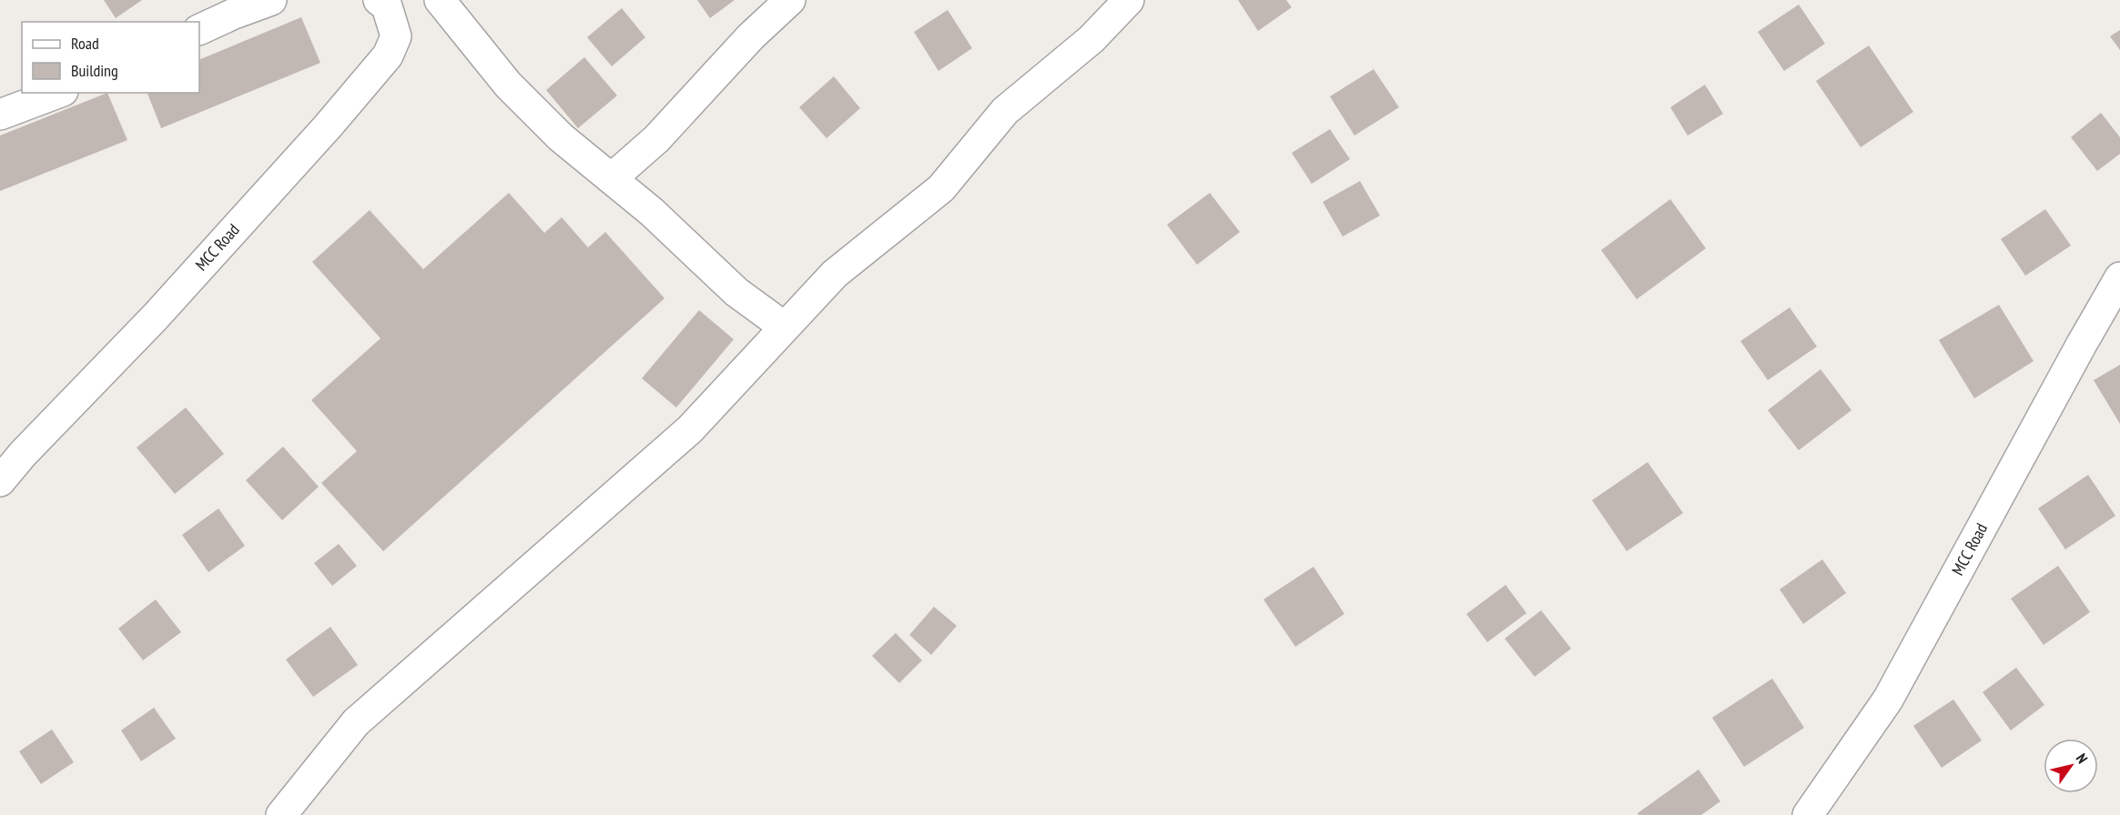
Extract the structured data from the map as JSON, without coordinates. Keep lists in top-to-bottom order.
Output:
{
  "streets": {
    "street": ["MCC Road"]
  },
  "legend": ["Road", "Building"],
  "north": "top right"
}
